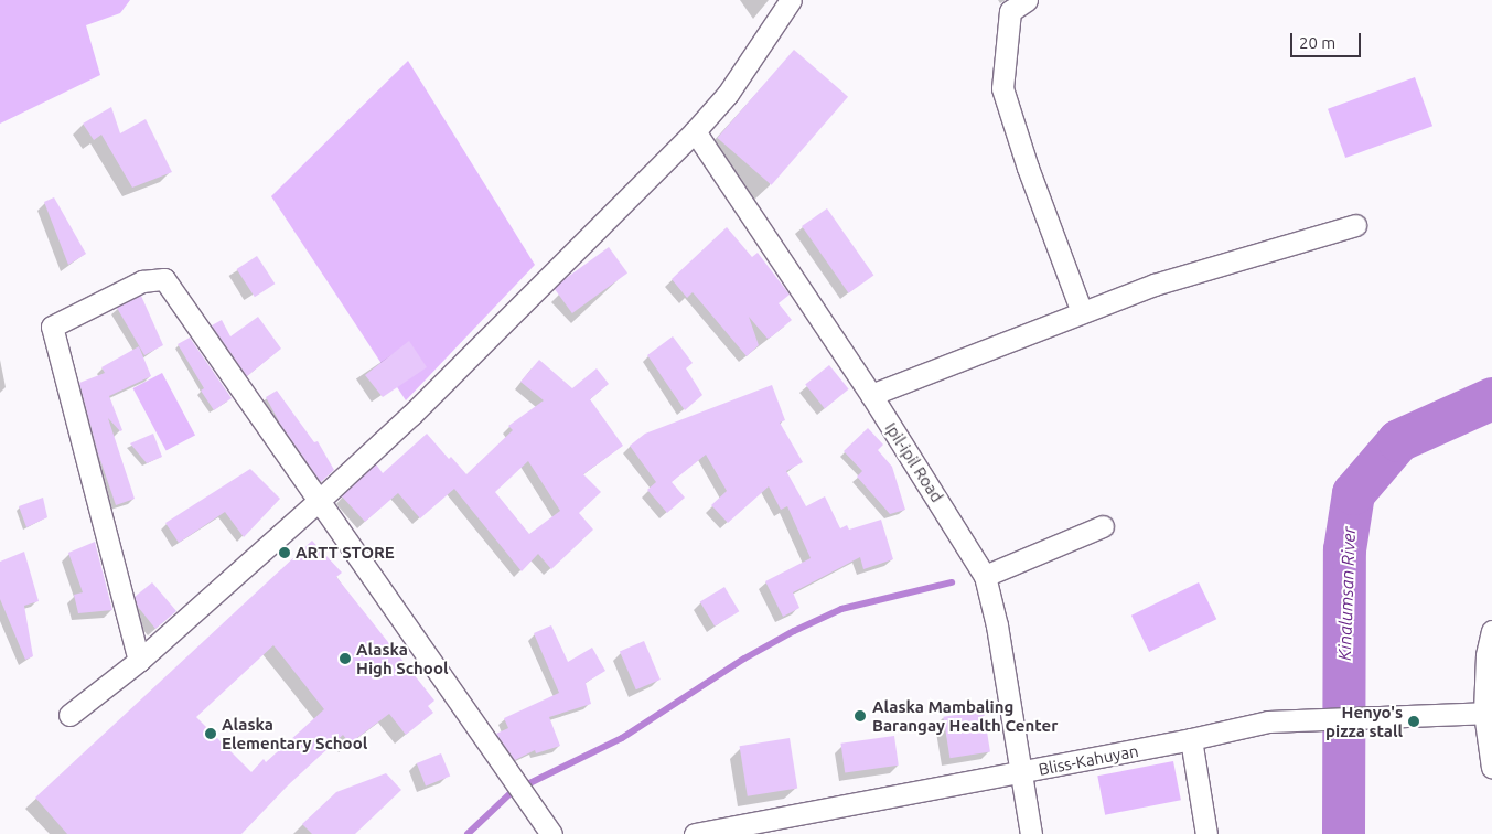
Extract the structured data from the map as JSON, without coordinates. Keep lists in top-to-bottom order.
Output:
{
  "streets": {
    "street": ["Ipil-ipil Road", "Bliss-Kahuyan"]
  },
  "crossings": [
    ["Ipil-ipil Road", "Bliss-Kahuyan"]
  ],
  "water": ["Kinalumsan River"],
  "places": [
    "ARTT STORE",
    "Alaska High School",
    "Alaska Mambaling Barangay Health Center",
    "Henyo's pizza stall",
    "Alaska Elementary School"
  ],
  "scale_bar": "20 m"
}
